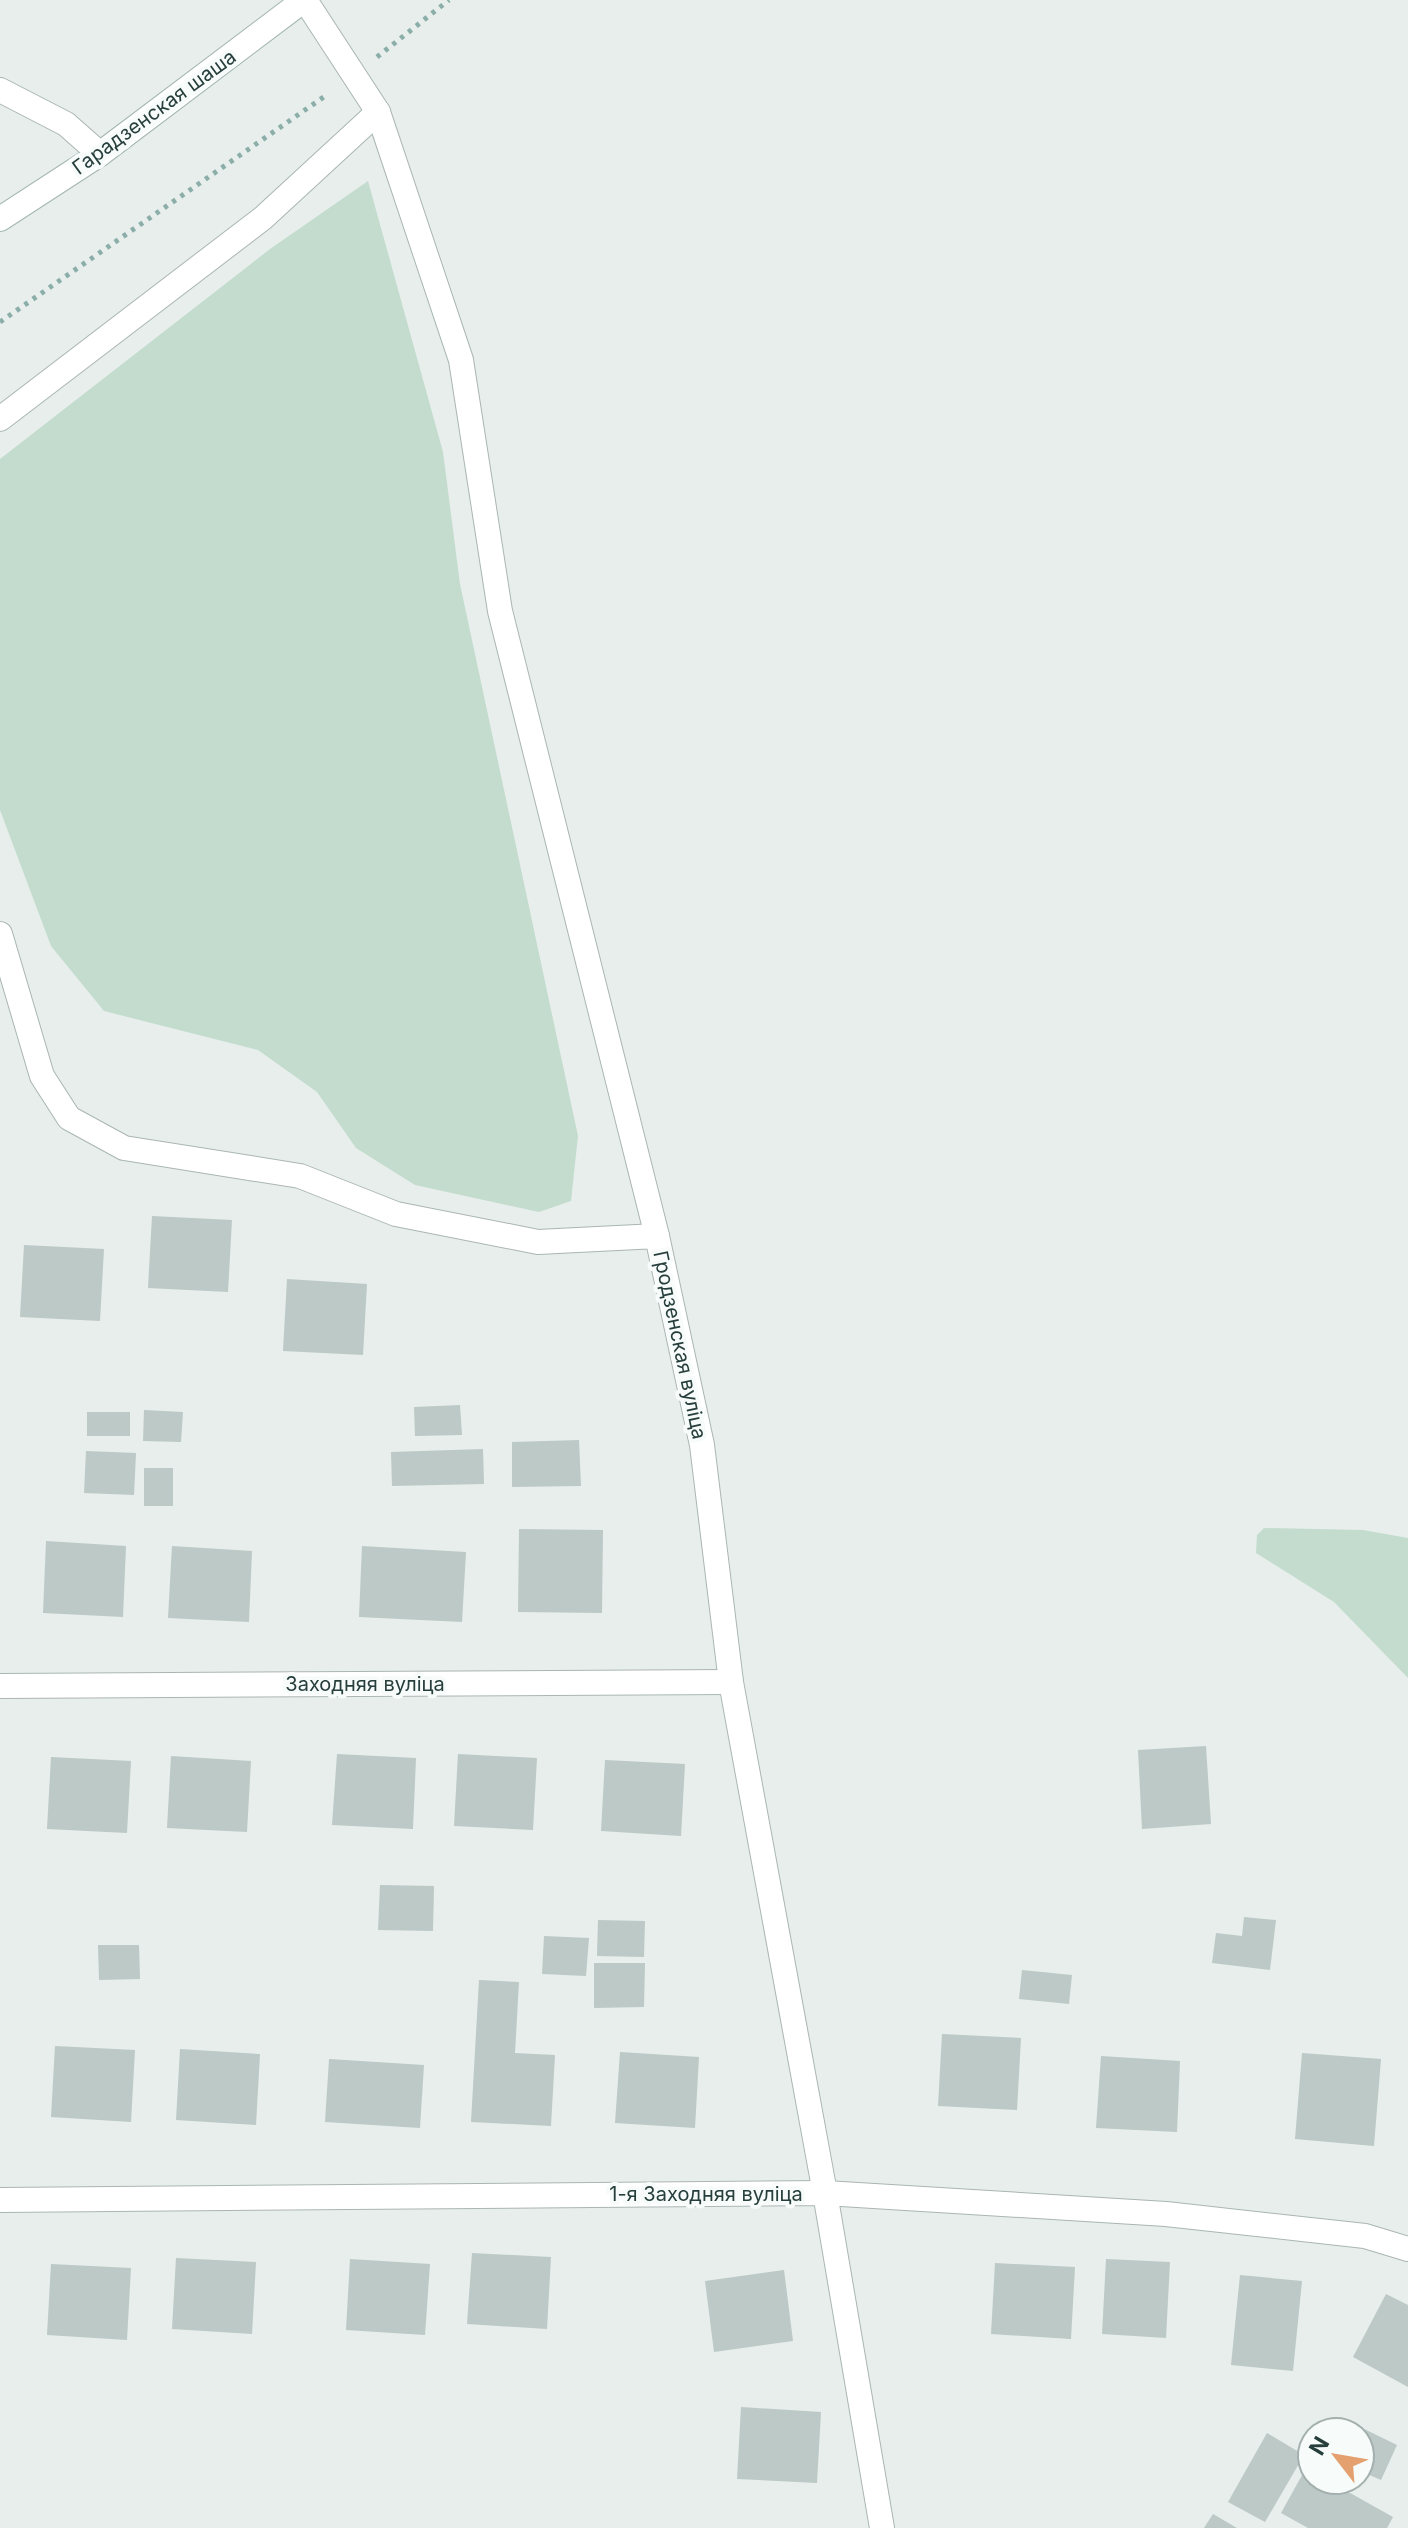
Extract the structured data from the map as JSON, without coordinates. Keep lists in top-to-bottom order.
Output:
{
  "streets": {
    "street": [
      "Гарадзенская шаша",
      "Гродзенская вуліца",
      "Заходняя вуліца",
      "1-я Заходняя вуліца"
    ]
  },
  "crossings": [
    ["Гродзенская вуліца", "Заходняя вуліца"],
    ["Гродзенская вуліца", "1-я Заходняя вуліца"]
  ],
  "north": "top left"
}
